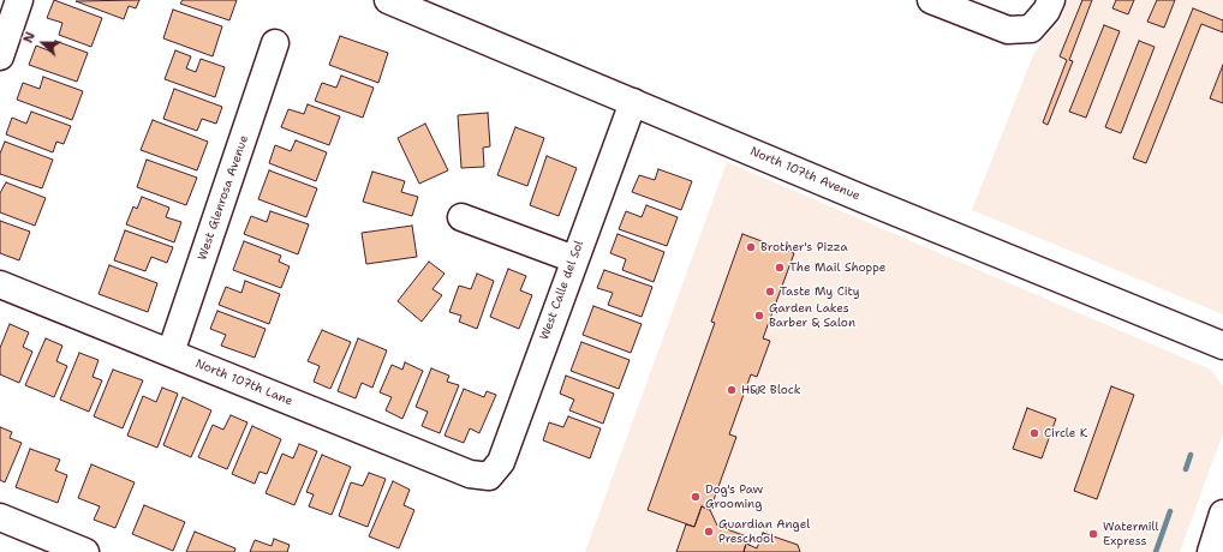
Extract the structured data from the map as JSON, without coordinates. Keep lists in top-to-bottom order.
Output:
{
  "streets": {
    "street": [
      "North 107th Avenue",
      "West Glenrosa Avenue",
      "West Calle del Sol",
      "North 107th Lane"
    ]
  },
  "crossings": [
    ["North 107th Avenue", "West Calle del Sol"],
    ["West Glenrosa Avenue", "North 107th Lane"],
    ["West Calle del Sol", "North 107th Lane"]
  ],
  "places": [
    "Brother's Pizza",
    "The Mail Shoppe",
    "Taste My City",
    "Garden Lakes Barber & Salon",
    "H&R Block",
    "Circle K",
    "Dog's Paw Grooming",
    "Guardian Angel Preschool",
    "Watermill Express"
  ],
  "north": "left"
}
